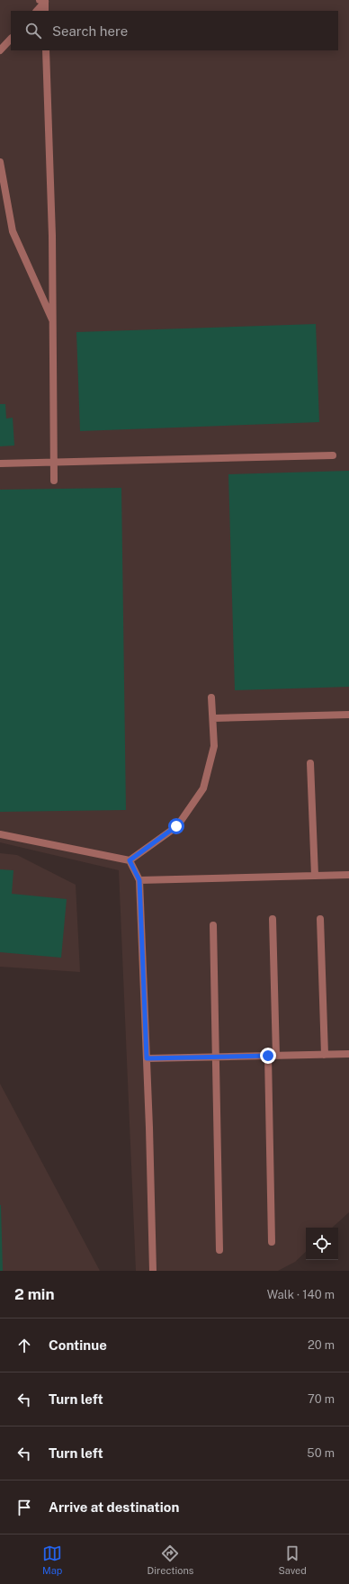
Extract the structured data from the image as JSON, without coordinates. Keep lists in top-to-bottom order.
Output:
{
  "page": {
    "search": "Search here",
    "heading": ["2 min", "Walk · 140 m"],
    "list": [
      ["Continue", "20 m"],
      ["Turn left", "70 m"],
      ["Turn left", "50 m"],
      "Arrive at destination"
    ],
    "nav": ["Map", "Directions", "Saved"]
  }
}
